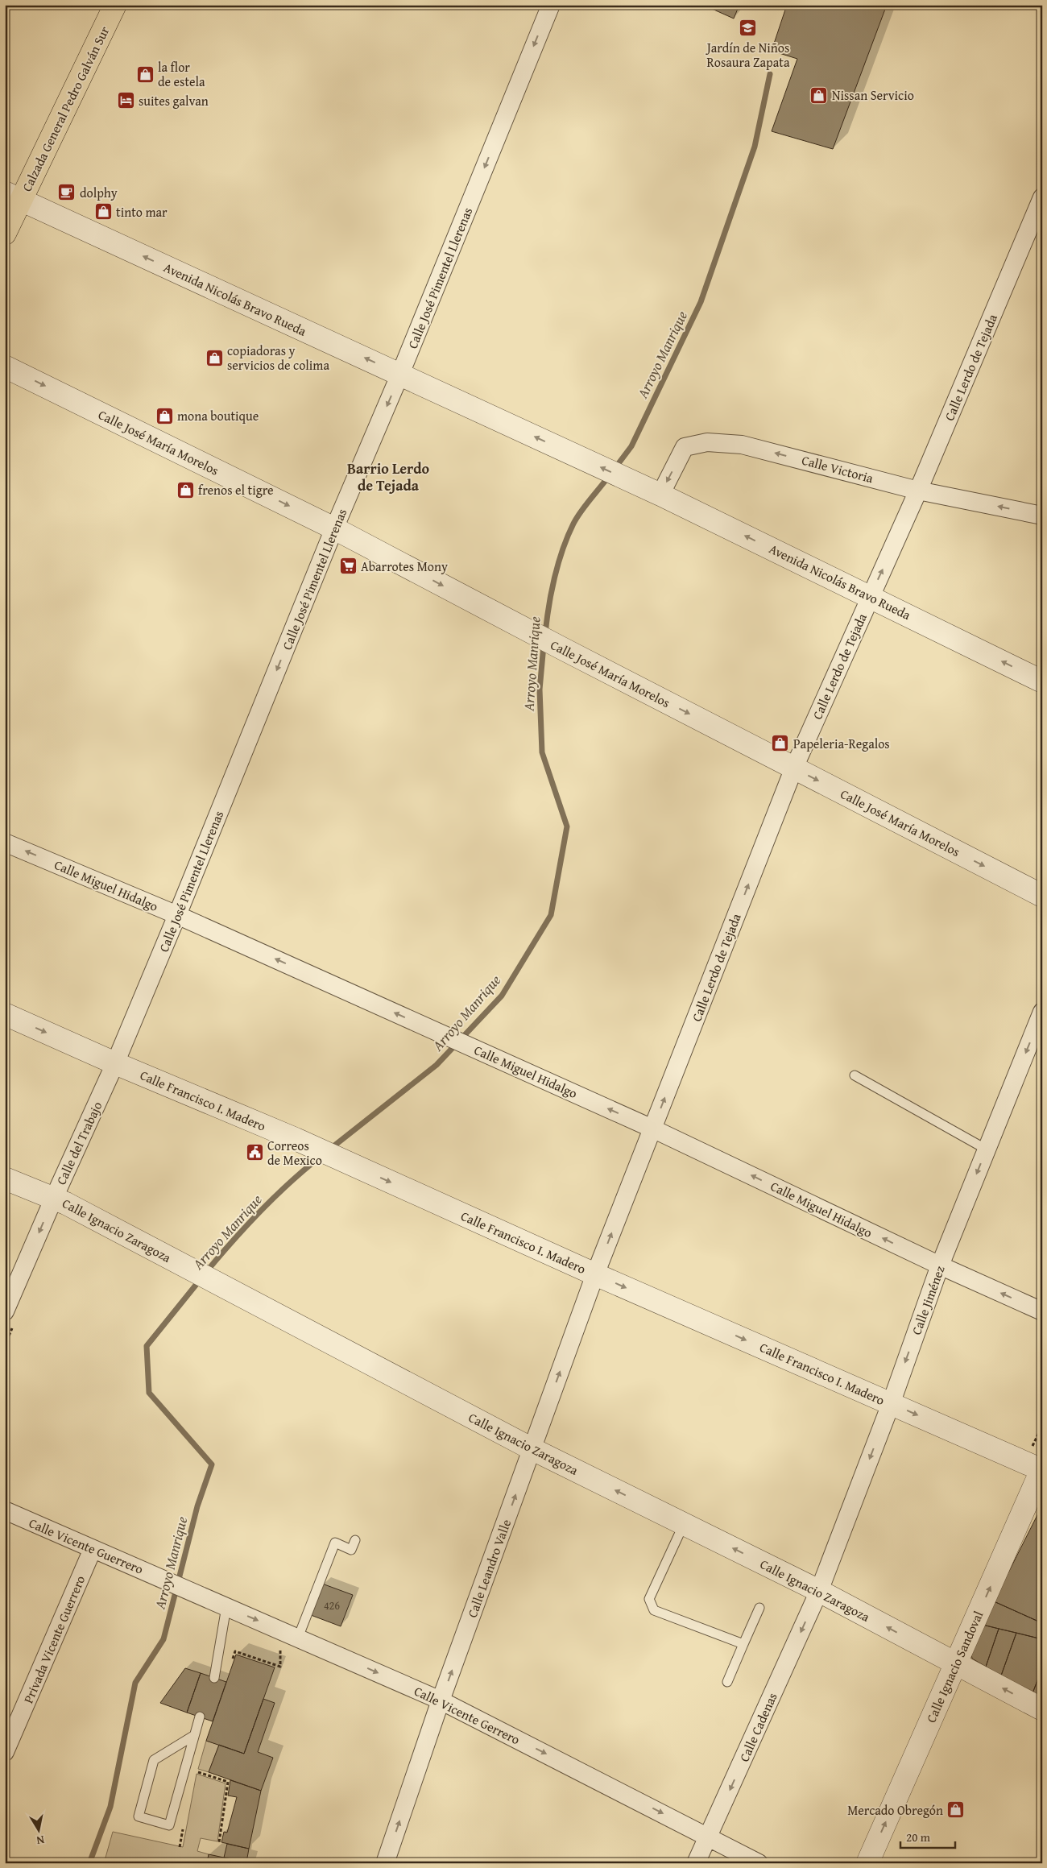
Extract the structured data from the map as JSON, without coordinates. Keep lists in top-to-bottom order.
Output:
{
  "streets": {
    "main road": ["Calzada General Pedro Galván Sur"],
    "street": [
      "Calle José Pimentel Llerenas",
      "Avenida Nicolás Bravo Rueda",
      "Calle Lerdo de Tejada",
      "Calle José María Morelos",
      "Calle Victoria",
      "Calle Miguel Hidalgo",
      "Calle Francisco I. Madero",
      "Calle del Trabajo",
      "Calle Ignacio Zaragoza",
      "Calle Jiménez",
      "Calle Vicente Guerrero",
      "Calle Leandro Valle",
      "Privada Vicente Guerrero",
      "Calle Ignacio Sandoval",
      "Calle Vicente Gerrero",
      "Calle Cadenas"
    ]
  },
  "crossings": [
    ["Calzada General Pedro Galván Sur", "Avenida Nicolás Bravo Rueda"],
    ["Calle José Pimentel Llerenas", "Avenida Nicolás Bravo Rueda"],
    ["Calle José Pimentel Llerenas", "Calle José María Morelos"],
    ["Calle José Pimentel Llerenas", "Calle Miguel Hidalgo"],
    ["Calle José Pimentel Llerenas", "Calle Francisco I. Madero"],
    ["Calle José Pimentel Llerenas", "Calle del Trabajo"],
    ["Avenida Nicolás Bravo Rueda", "Calle Lerdo de Tejada"],
    ["Avenida Nicolás Bravo Rueda", "Calle Victoria"],
    ["Calle Lerdo de Tejada", "Calle José María Morelos"],
    ["Calle Lerdo de Tejada", "Calle Victoria"],
    ["Calle Lerdo de Tejada", "Calle Miguel Hidalgo"],
    ["Calle Lerdo de Tejada", "Calle Francisco I. Madero"],
    ["Calle Lerdo de Tejada", "Calle Leandro Valle"],
    ["Calle Miguel Hidalgo", "Calle Jiménez"],
    ["Calle Francisco I. Madero", "Calle del Trabajo"],
    ["Calle Francisco I. Madero", "Calle Jiménez"],
    ["Calle Francisco I. Madero", "Calle Leandro Valle"],
    ["Calle Francisco I. Madero", "Calle Ignacio Sandoval"],
    ["Calle del Trabajo", "Calle Ignacio Zaragoza"],
    ["Calle Ignacio Zaragoza", "Calle Jiménez"],
    ["Calle Ignacio Zaragoza", "Calle Leandro Valle"],
    ["Calle Ignacio Zaragoza", "Calle Ignacio Sandoval"],
    ["Calle Ignacio Zaragoza", "Calle Cadenas"],
    ["Calle Jiménez", "Calle Cadenas"],
    ["Calle Vicente Guerrero", "Privada Vicente Guerrero"],
    ["Calle Vicente Guerrero", "Calle Vicente Gerrero"],
    ["Calle Leandro Valle", "Calle Vicente Gerrero"],
    ["Calle Vicente Gerrero", "Calle Cadenas"]
  ],
  "one_way": [
    "Calle José Pimentel Llerenas",
    "Avenida Nicolás Bravo Rueda",
    "Calle Lerdo de Tejada",
    "Calle José María Morelos",
    "Calle Victoria",
    "Calle Miguel Hidalgo",
    "Calle Francisco I. Madero",
    "Calle del Trabajo",
    "Calle Ignacio Zaragoza",
    "Calle Jiménez",
    "Calle Leandro Valle",
    "Calle Ignacio Sandoval",
    "Calle Vicente Gerrero",
    "Calle Cadenas"
  ],
  "districts": ["Barrio Lerdo de Tejada"],
  "water": ["Arroyo Manrique"],
  "places": {
    "school or university": ["Jardín de Niños Rosaura Zapata"],
    "shop": [
      "la flor de estela",
      "Nissan Servicio",
      "tinto mar",
      "copiadoras y servicios de colima",
      "mona boutique",
      "frenos el tigre",
      "Papeleria-Regalos",
      "Mercado Obregón"
    ],
    "hotel": ["suites galvan"],
    "cafe": ["dolphy"],
    "supermarket": ["Abarrotes Mony"],
    "public building": ["Correos de Mexico"]
  },
  "house_numbers": ["426"],
  "scale_bar": "20 m",
  "north": "bottom"
}
